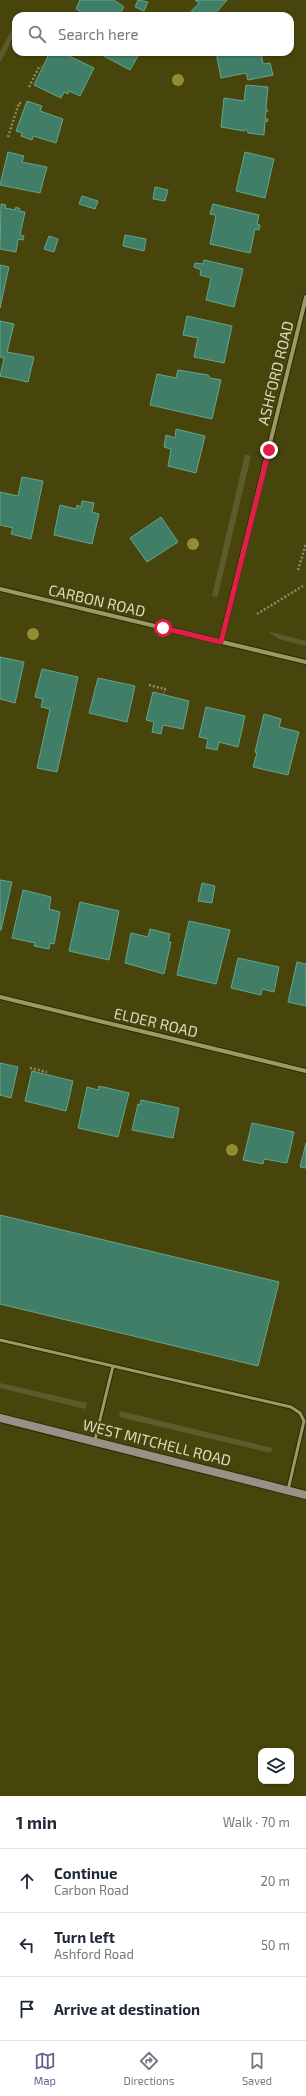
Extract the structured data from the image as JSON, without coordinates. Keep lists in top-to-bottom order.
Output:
{
  "streets": {
    "main road": ["WEST MITCHELL ROAD"],
    "street": ["ASHFORD ROAD", "CARBON ROAD", "ELDER ROAD"]
  },
  "crossings": [
    ["ASHFORD ROAD", "CARBON ROAD"]
  ],
  "page": {
    "search": "Search here",
    "heading": ["1 min", "Walk · 70 m"],
    "list": [
      ["Continue", "Carbon Road", "20 m"],
      ["Turn left", "Ashford Road", "50 m"],
      "Arrive at destination"
    ],
    "nav": ["Map", "Directions", "Saved"]
  }
}
